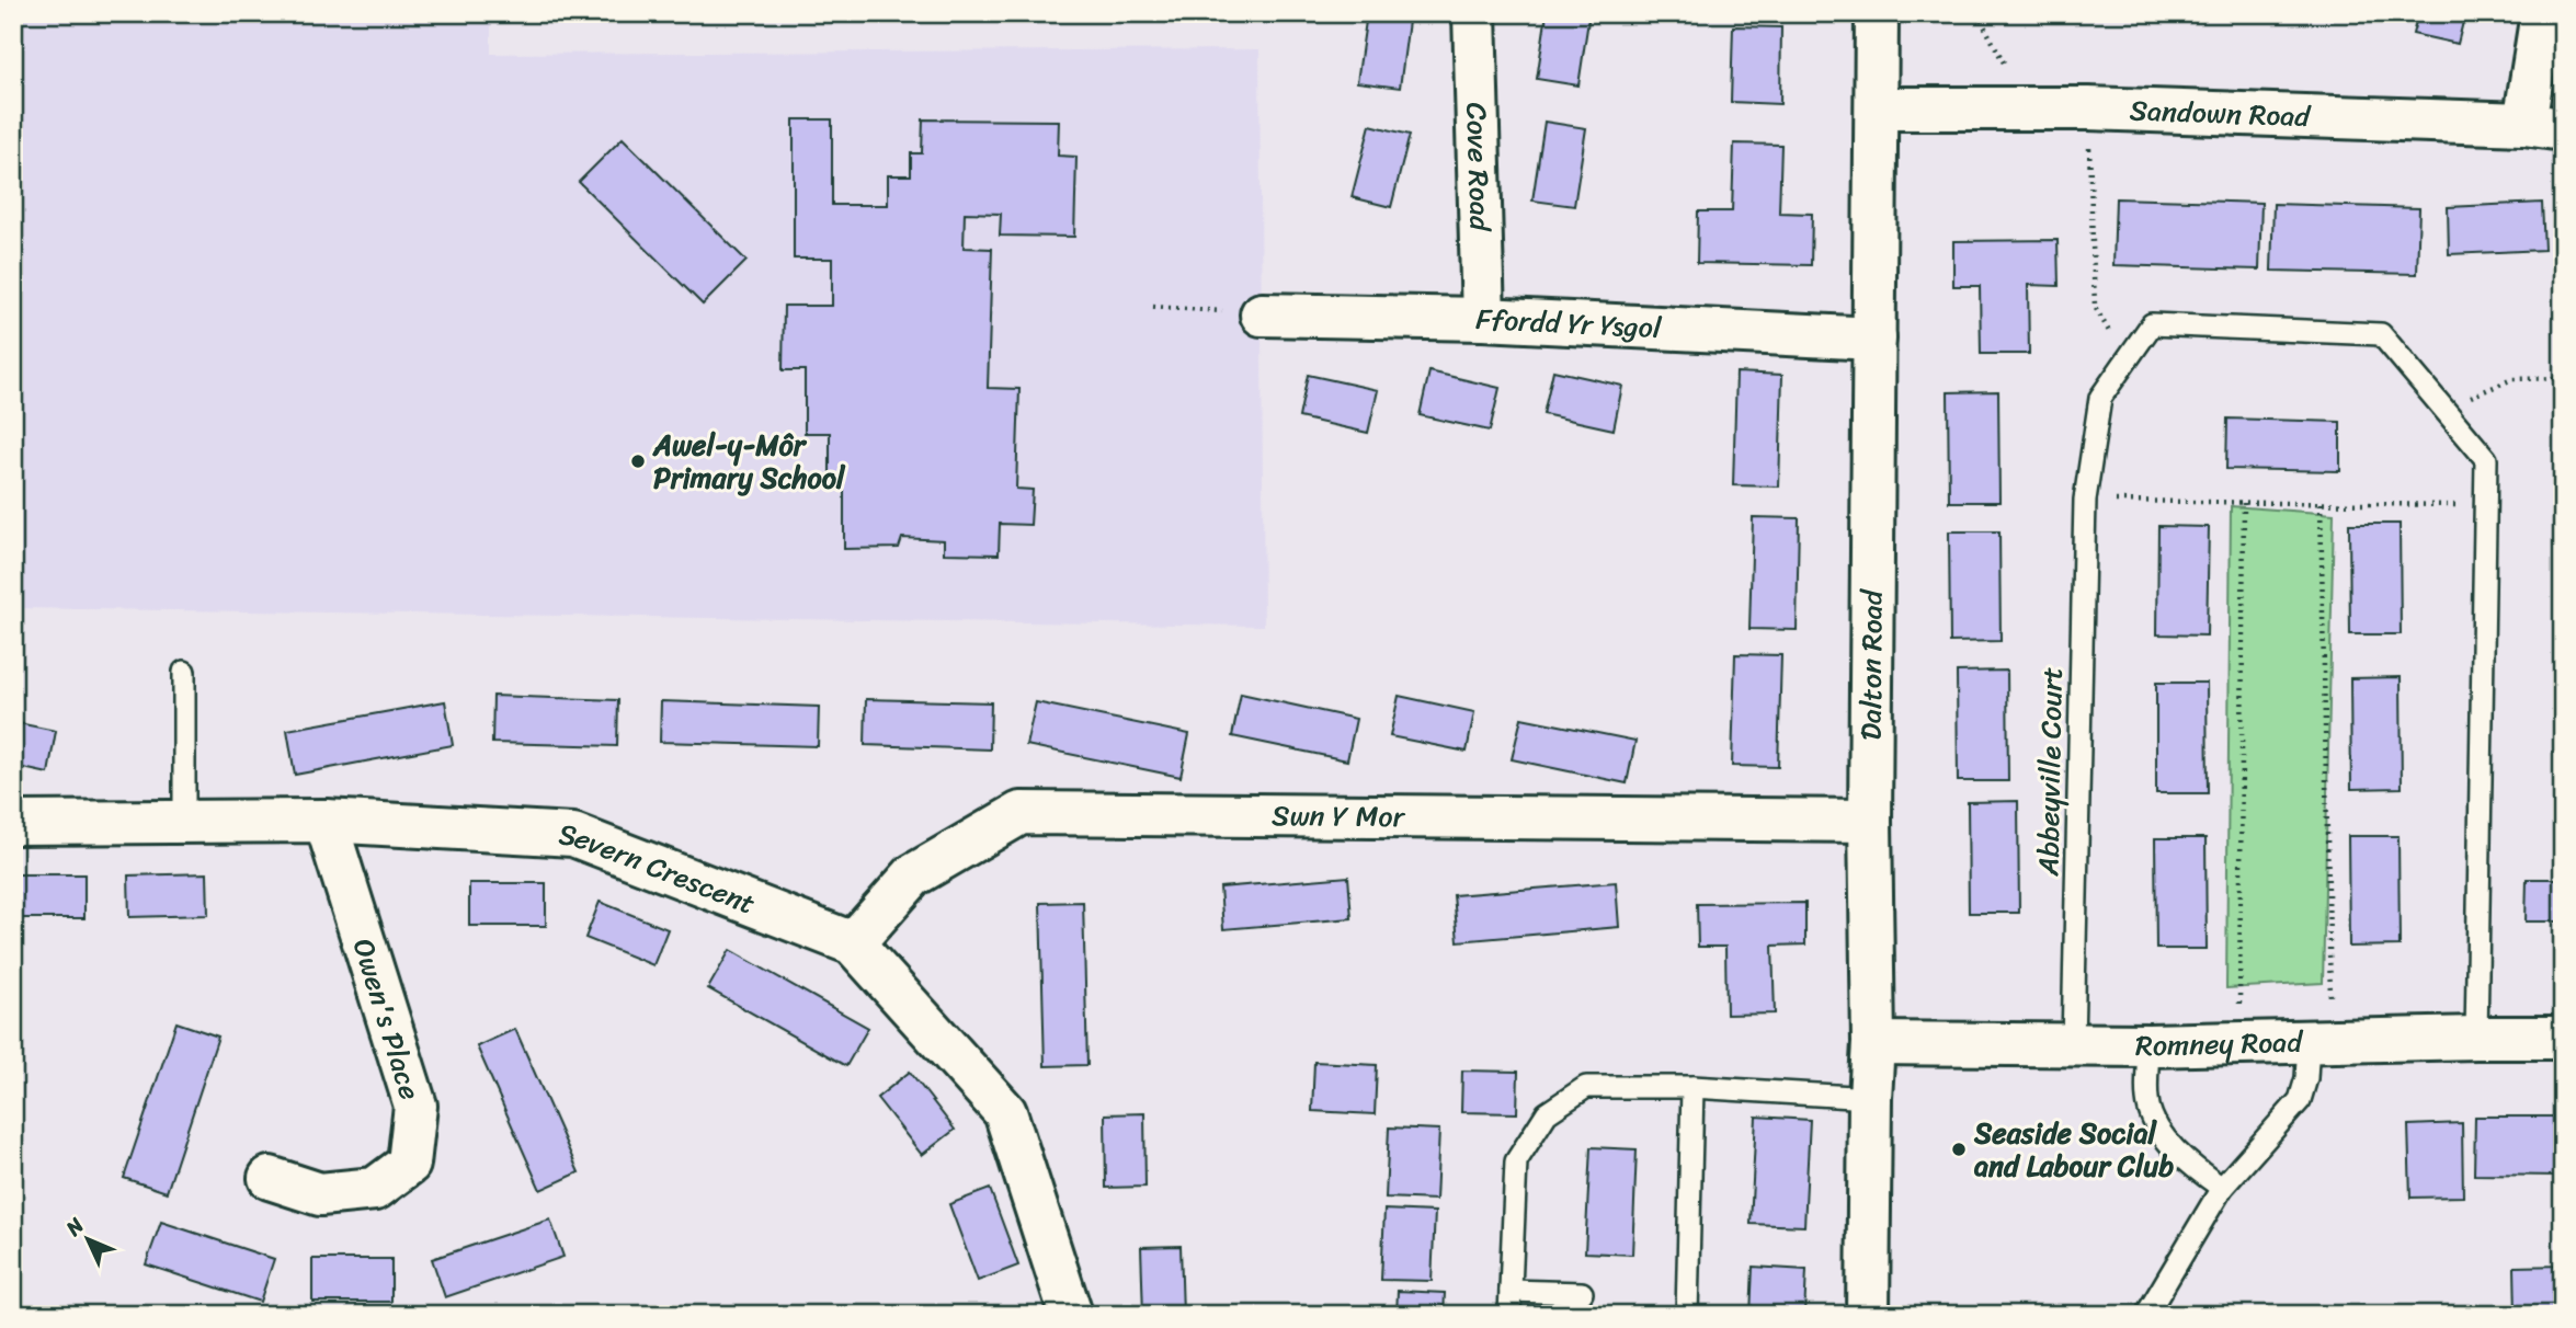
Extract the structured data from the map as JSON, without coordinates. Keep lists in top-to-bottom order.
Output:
{
  "streets": {
    "street": [
      "Sandown Road",
      "Cove Road",
      "Ffordd Yr Ysgol",
      "Dalton Road",
      "Swn Y Mor",
      "Severn Crescent",
      "Owen's Place",
      "Romney Road"
    ],
    "lane": ["Abbeyville Court"]
  },
  "crossings": [
    ["Sandown Road", "Dalton Road"],
    ["Cove Road", "Ffordd Yr Ysgol"],
    ["Ffordd Yr Ysgol", "Dalton Road"],
    ["Dalton Road", "Swn Y Mor"],
    ["Dalton Road", "Romney Road"],
    ["Abbeyville Court", "Romney Road"],
    ["Swn Y Mor", "Severn Crescent"],
    ["Severn Crescent", "Owen's Place"]
  ],
  "places": ["Awel-y-Môr Primary School", "Seaside Social and Labour Club"],
  "north": "top left"
}
